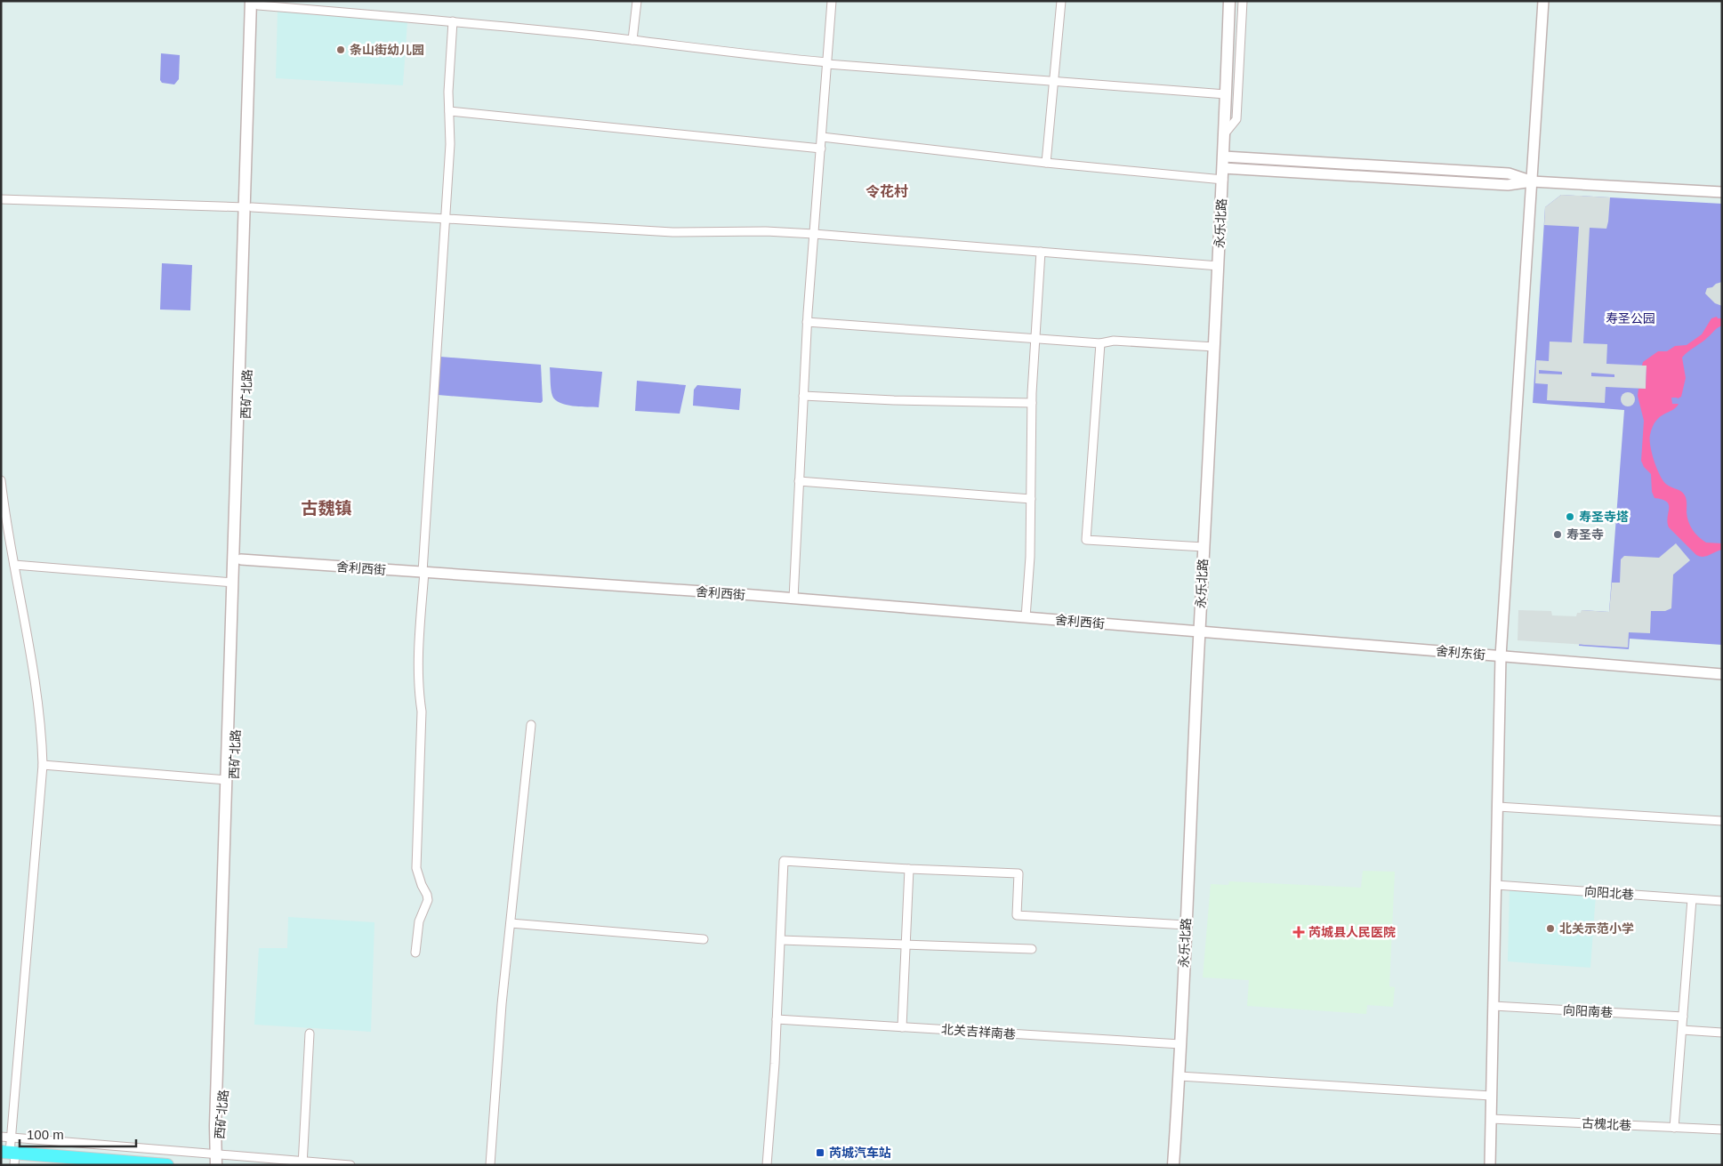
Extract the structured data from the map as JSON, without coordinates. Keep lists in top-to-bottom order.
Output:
{
  "streets": {
    "main road": ["永乐北路", "西矿北路"],
    "street": [
      "舍利西街",
      "舍利东街",
      "向阳北巷",
      "向阳南巷",
      "北关吉祥南巷",
      "古槐北巷"
    ]
  },
  "crossings": [
    ["永乐北路", "舍利西街"],
    ["永乐北路", "舍利东街"],
    ["永乐北路", "北关吉祥南巷"],
    ["西矿北路", "舍利西街"],
    ["舍利西街", "舍利东街"]
  ],
  "districts": ["令花村", "古魏镇"],
  "parks": ["寿圣公园"],
  "places": {
    "other": [
      "条山街幼儿园",
      "寿圣寺塔",
      "寿圣寺",
      "北关示范小学"
    ],
    "health": ["芮城县人民医院"],
    "transit": ["芮城汽车站"]
  },
  "scale_bar": "100 m"
}
